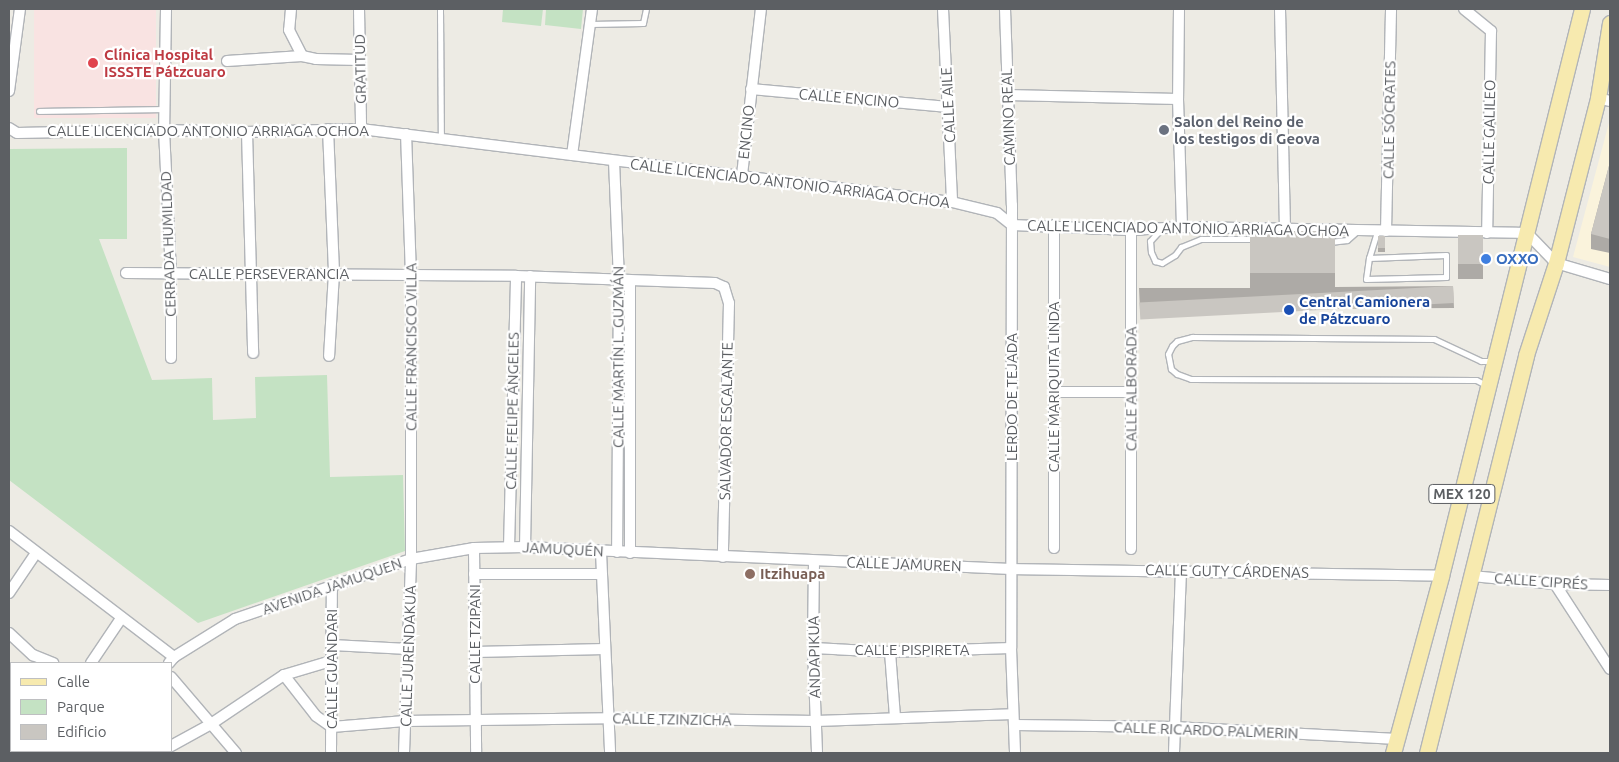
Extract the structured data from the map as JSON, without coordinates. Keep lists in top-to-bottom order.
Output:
{
  "streets": {
    "main road": ["MEX 120"],
    "street": [
      "GRATITUD",
      "CALLE ENCINO",
      "CALLE AILE",
      "CAMINO REAL",
      "CALLE SÓCRATES",
      "CALLE LICENCIADO ANTONIO ARRIAGA OCHOA",
      "ENCINO",
      "CALLE GALILEO",
      "CERRADA HUMILDAD",
      "CALLE PERSEVERANCIA",
      "CALLE FRANCISCO VILLA",
      "CALLE MARTÍN L. GUZMÁN",
      "CALLE MARIQUITA LINDA",
      "CALLE ALBORADA",
      "LERDO DE TEJADA",
      "CALLE FELIPE ÁNGELES",
      "SALVADOR ESCALANTE",
      "JAMUQUÉN",
      "CALLE JAMUREN",
      "CALLE GUTY CÁRDENAS",
      "CALLE CIPRÉS",
      "AVENIDA JAMUQUEN",
      "CALLE TZIPANI",
      "CALLE PISPIRETA",
      "CALLE JURENDAKUA",
      "ANDAPIKUA",
      "CALLE GUANDARI",
      "CALLE TZINZICHA",
      "CALLE RICARDO PALMERIN"
    ]
  },
  "crossings": [
    ["GRATITUD", "CALLE LICENCIADO ANTONIO ARRIAGA OCHOA"],
    ["CALLE ENCINO", "CALLE AILE"],
    ["CALLE ENCINO", "ENCINO"],
    ["CALLE AILE", "CALLE LICENCIADO ANTONIO ARRIAGA OCHOA"],
    ["CAMINO REAL", "CALLE LICENCIADO ANTONIO ARRIAGA OCHOA"],
    ["CAMINO REAL", "LERDO DE TEJADA"],
    ["CALLE SÓCRATES", "CALLE LICENCIADO ANTONIO ARRIAGA OCHOA"],
    ["CALLE LICENCIADO ANTONIO ARRIAGA OCHOA", "ENCINO"],
    ["CALLE LICENCIADO ANTONIO ARRIAGA OCHOA", "CALLE GALILEO"],
    ["CALLE LICENCIADO ANTONIO ARRIAGA OCHOA", "CERRADA HUMILDAD"],
    ["CALLE LICENCIADO ANTONIO ARRIAGA OCHOA", "CALLE FRANCISCO VILLA"],
    ["CALLE LICENCIADO ANTONIO ARRIAGA OCHOA", "CALLE MARTÍN L. GUZMÁN"],
    ["CALLE LICENCIADO ANTONIO ARRIAGA OCHOA", "CALLE MARIQUITA LINDA"],
    ["CALLE LICENCIADO ANTONIO ARRIAGA OCHOA", "CALLE ALBORADA"],
    ["CALLE LICENCIADO ANTONIO ARRIAGA OCHOA", "LERDO DE TEJADA"],
    ["CALLE LICENCIADO ANTONIO ARRIAGA OCHOA", "MEX 120"],
    ["CERRADA HUMILDAD", "CALLE PERSEVERANCIA"],
    ["CALLE PERSEVERANCIA", "CALLE FRANCISCO VILLA"],
    ["CALLE PERSEVERANCIA", "CALLE MARTÍN L. GUZMÁN"],
    ["CALLE PERSEVERANCIA", "CALLE FELIPE ÁNGELES"],
    ["CALLE PERSEVERANCIA", "SALVADOR ESCALANTE"],
    ["CALLE FRANCISCO VILLA", "AVENIDA JAMUQUEN"],
    ["CALLE FRANCISCO VILLA", "CALLE JURENDAKUA"],
    ["CALLE MARTÍN L. GUZMÁN", "JAMUQUÉN"],
    ["CALLE MARTÍN L. GUZMÁN", "CALLE JAMUREN"],
    ["LERDO DE TEJADA", "CALLE JAMUREN"],
    ["LERDO DE TEJADA", "CALLE GUTY CÁRDENAS"],
    ["LERDO DE TEJADA", "CALLE PISPIRETA"],
    ["LERDO DE TEJADA", "CALLE TZINZICHA"],
    ["LERDO DE TEJADA", "CALLE RICARDO PALMERIN"],
    ["CALLE FELIPE ÁNGELES", "JAMUQUÉN"],
    ["CALLE FELIPE ÁNGELES", "AVENIDA JAMUQUEN"],
    ["SALVADOR ESCALANTE", "CALLE JAMUREN"],
    ["MEX 120", "CALLE GUTY CÁRDENAS"],
    ["MEX 120", "CALLE CIPRÉS"],
    ["MEX 120", "CALLE RICARDO PALMERIN"],
    ["JAMUQUÉN", "CALLE JAMUREN"],
    ["JAMUQUÉN", "AVENIDA JAMUQUEN"],
    ["CALLE JAMUREN", "CALLE GUTY CÁRDENAS"],
    ["CALLE JAMUREN", "ANDAPIKUA"],
    ["AVENIDA JAMUQUEN", "CALLE TZIPANI"],
    ["AVENIDA JAMUQUEN", "CALLE JURENDAKUA"],
    ["AVENIDA JAMUQUEN", "CALLE GUANDARI"],
    ["CALLE TZIPANI", "CALLE TZINZICHA"],
    ["CALLE PISPIRETA", "ANDAPIKUA"],
    ["CALLE JURENDAKUA", "CALLE TZINZICHA"],
    ["ANDAPIKUA", "CALLE TZINZICHA"],
    ["CALLE GUANDARI", "CALLE TZINZICHA"],
    ["CALLE TZINZICHA", "CALLE RICARDO PALMERIN"]
  ],
  "places": [
    "Clínica Hospital ISSSTE Pátzcuaro",
    "Salon del Reino de los testigos di Geova",
    "OXXO",
    "Central Camionera de Pátzcuaro",
    "Itzihuapa"
  ],
  "legend": ["Calle", "Parque", "Edificio"]
}
